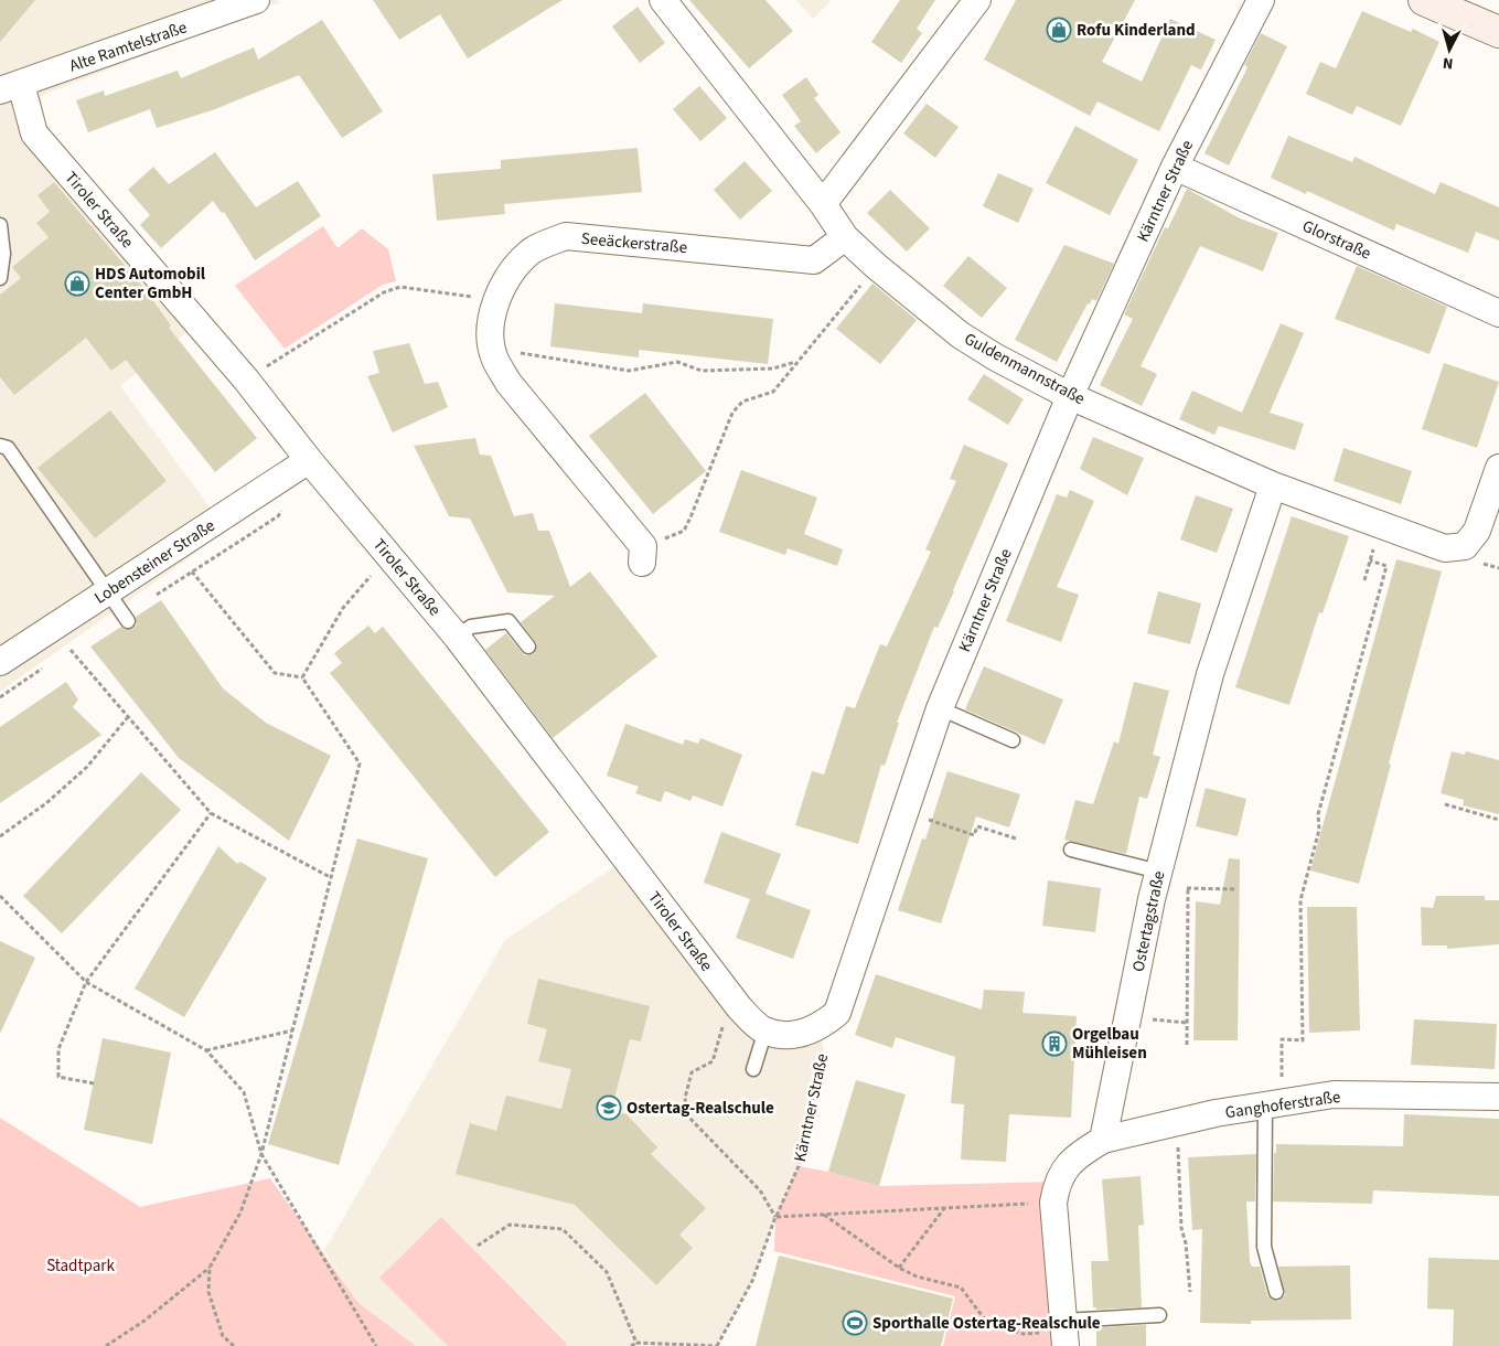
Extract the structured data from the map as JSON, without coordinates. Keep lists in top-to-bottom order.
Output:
{
  "streets": {
    "street": [
      "Alte Ramtelstraße",
      "Kärntner Straße",
      "Tiroler Straße",
      "Glorstraße",
      "Seeäckerstraße",
      "Guldenmannstraße",
      "Lobensteiner Straße",
      "Ostertagstraße",
      "Ganghoferstraße"
    ]
  },
  "crossings": [
    ["Alte Ramtelstraße", "Tiroler Straße"],
    ["Kärntner Straße", "Glorstraße"],
    ["Kärntner Straße", "Guldenmannstraße"],
    ["Tiroler Straße", "Lobensteiner Straße"],
    ["Seeäckerstraße", "Guldenmannstraße"],
    ["Guldenmannstraße", "Ostertagstraße"],
    ["Ostertagstraße", "Ganghoferstraße"]
  ],
  "parks": ["Stadtpark"],
  "places": {
    "shop": ["Rofu Kinderland", "HDS Automobil Center GmbH"],
    "building": ["Orgelbau Mühleisen"],
    "school or university": ["Ostertag-Realschule"],
    "sports": ["Sporthalle Ostertag-Realschule"]
  },
  "north": "bottom"
}
